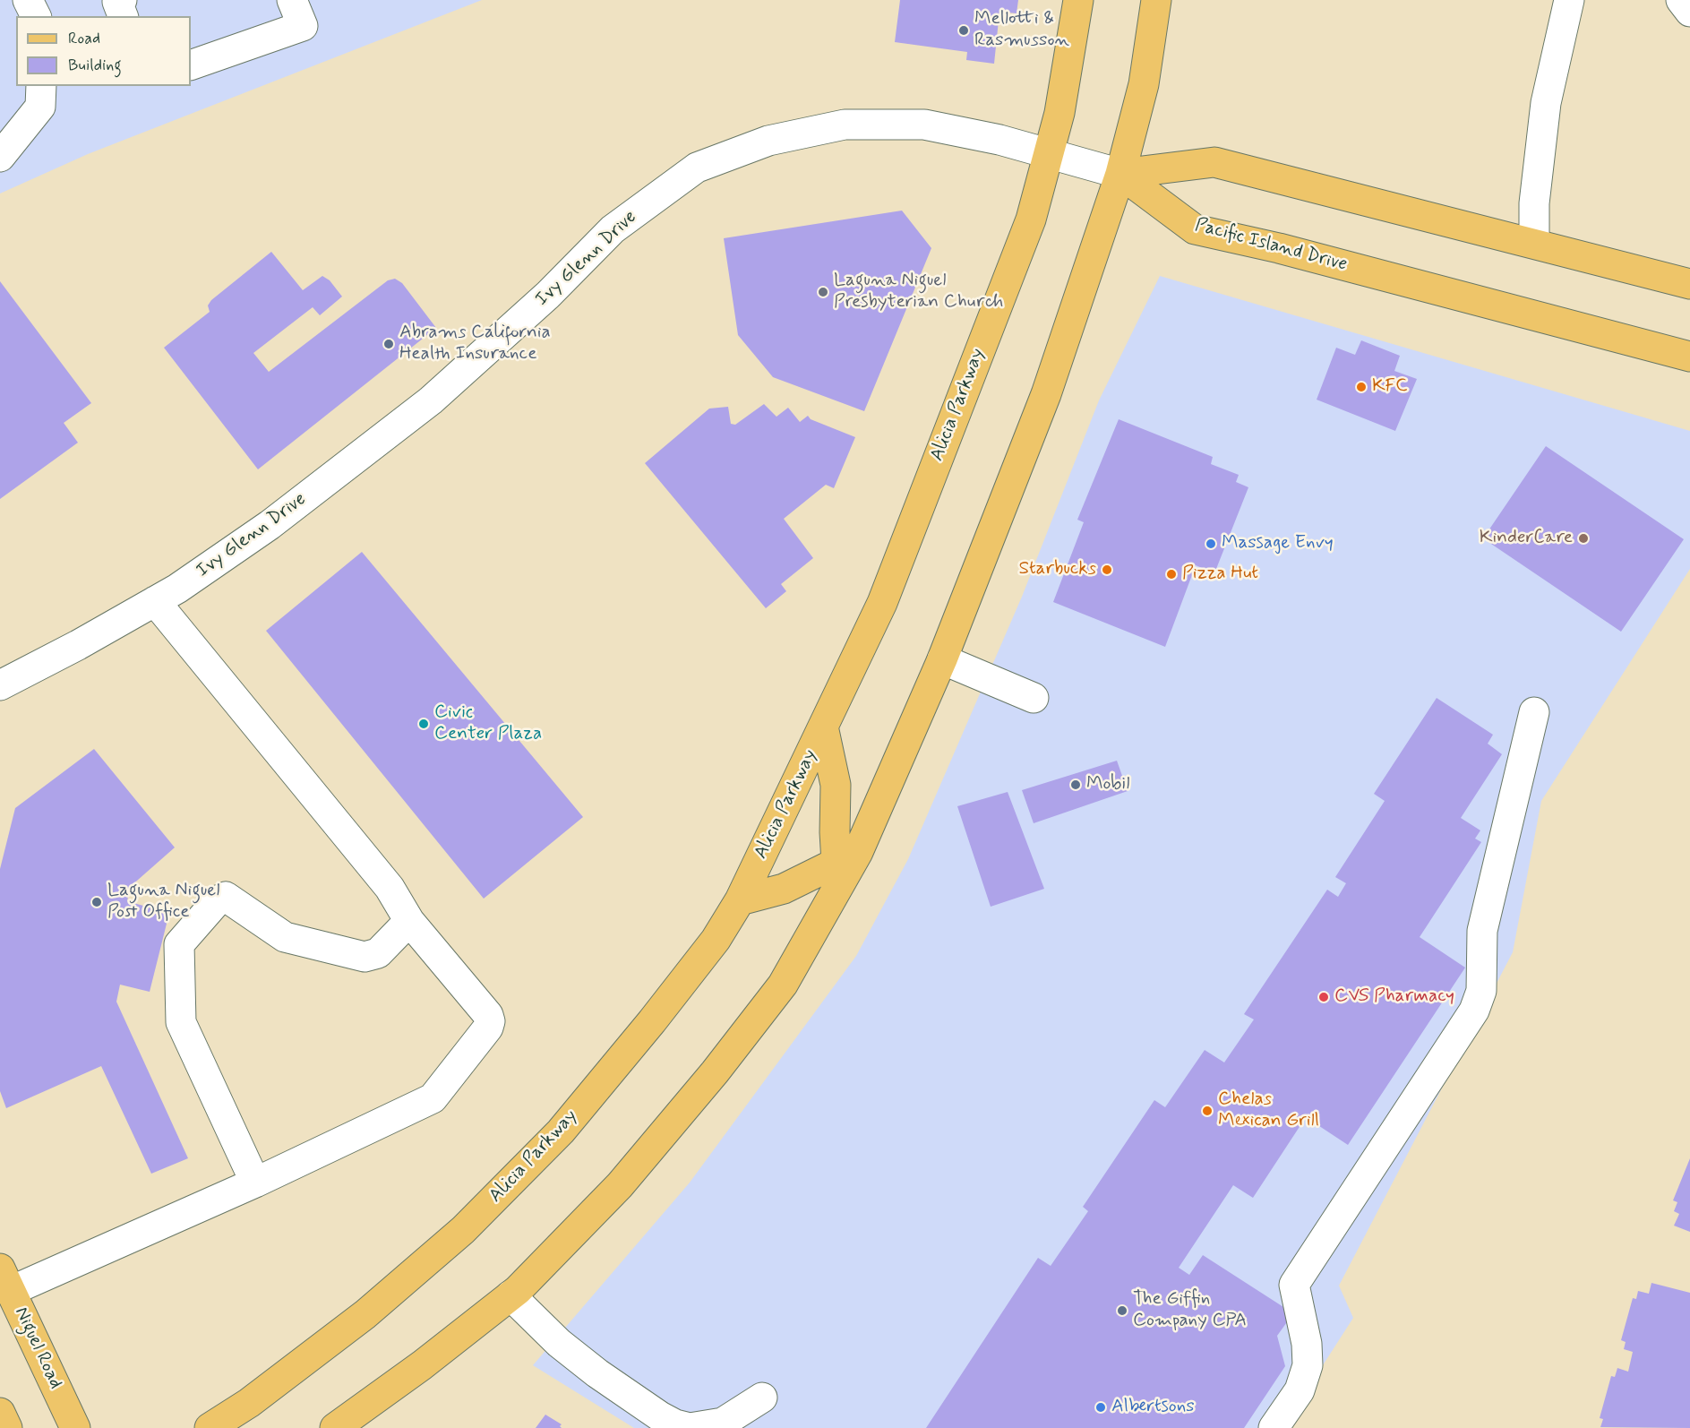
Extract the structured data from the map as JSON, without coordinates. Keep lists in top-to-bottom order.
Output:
{
  "streets": {
    "main road": ["Pacific Island Drive", "Alicia Parkway", "Niguel Road"],
    "street": ["Ivy Glenn Drive"]
  },
  "crossings": [
    ["Pacific Island Drive", "Ivy Glenn Drive"],
    ["Ivy Glenn Drive", "Alicia Parkway"]
  ],
  "places": [
    "Mellotti & Rasmusson",
    "Laguna Niguel Presbyterian Church",
    "Abrams California Health Insurance",
    "KFC",
    "KinderCare",
    "Massage Envy",
    "Starbucks",
    "Pizza Hut",
    "Civic Center Plaza",
    "Mobil",
    "Laguna Niguel Post Office",
    "CVS Pharmacy",
    "Chelas Mexican Grill",
    "The Giffin Company CPA",
    "Albertsons"
  ],
  "legend": ["Road", "Building"]
}
